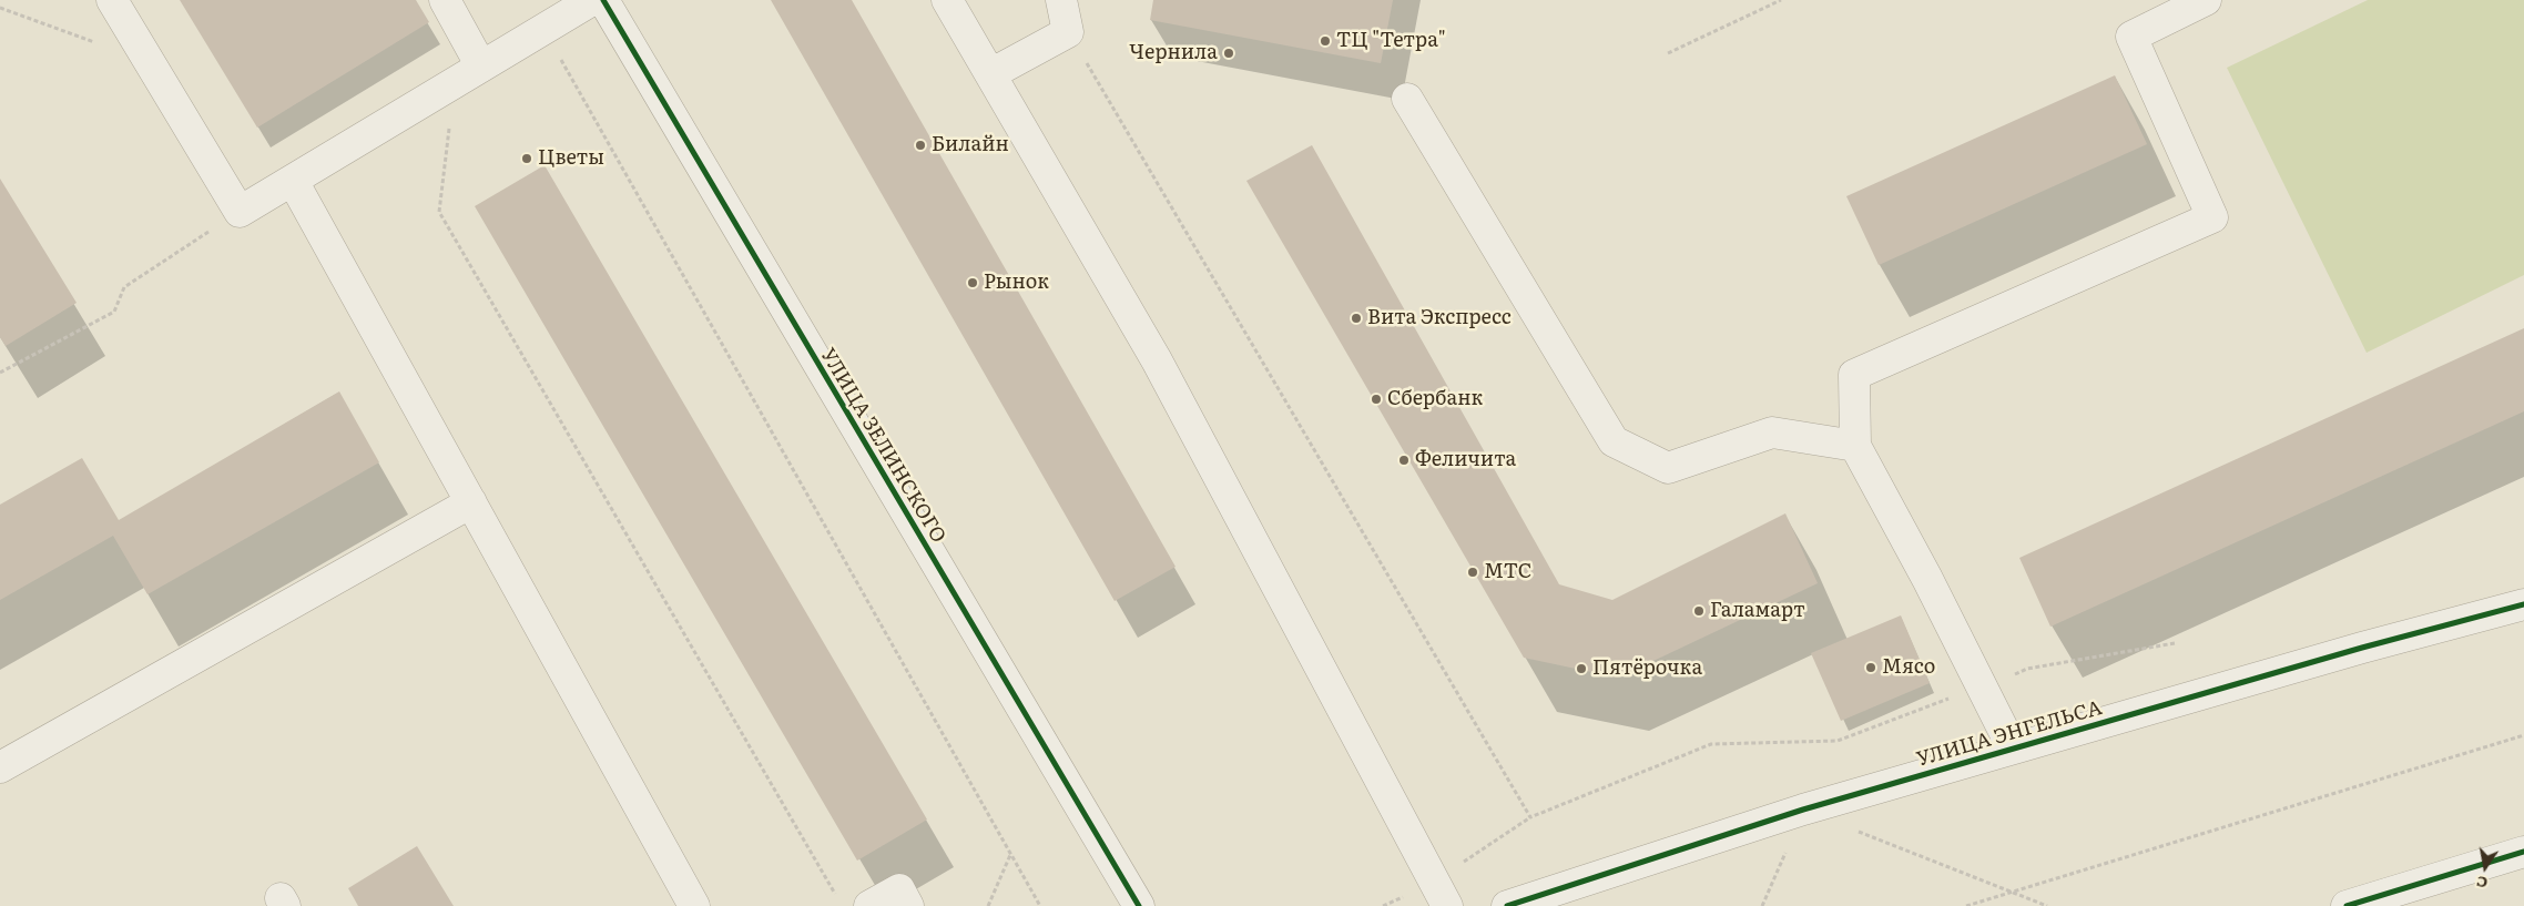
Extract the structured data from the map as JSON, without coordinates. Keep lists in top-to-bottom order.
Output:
{
  "streets": {
    "street": ["УЛИЦА ЗЕЛИНСКОГО", "УЛИЦА ЭНГЕЛЬСА"]
  },
  "places": [
    "ТЦ \"Тетра\"",
    "Чернила",
    "Билайн",
    "Цветы",
    "Рынок",
    "Вита Экспресс",
    "Сбербанк",
    "Феличита",
    "МТС",
    "Галамарт",
    "Мясо",
    "Пятёрочка"
  ],
  "north": "bottom"
}
